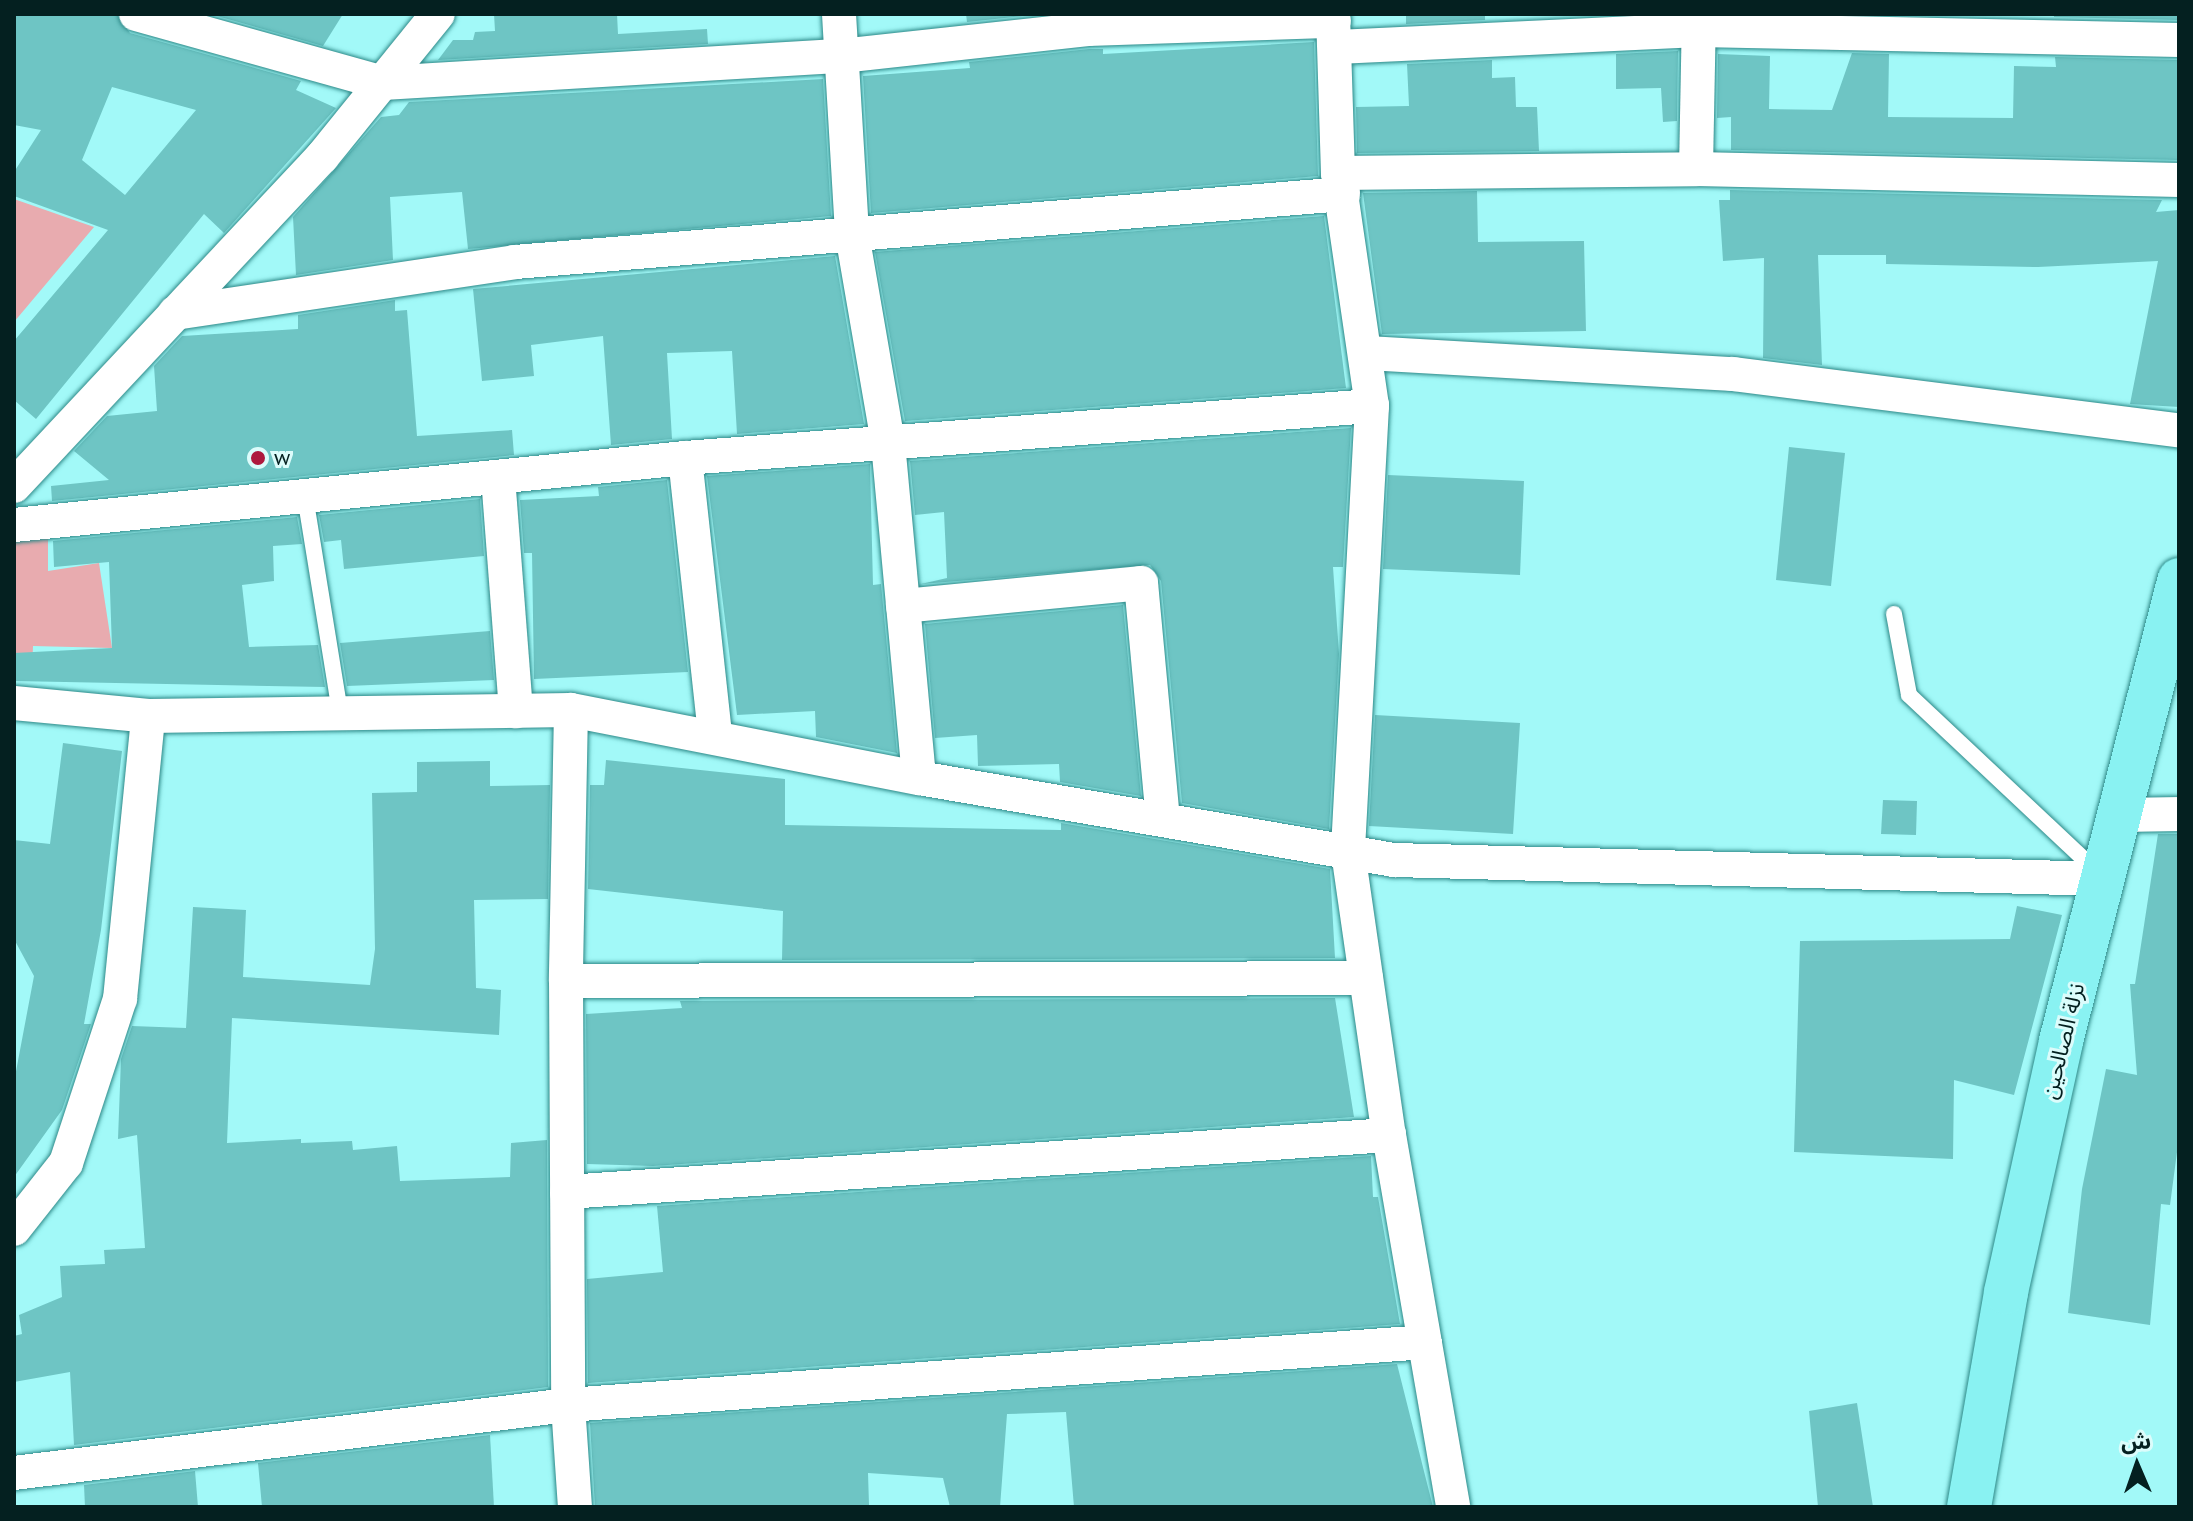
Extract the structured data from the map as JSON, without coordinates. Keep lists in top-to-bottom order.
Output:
{
  "streets": {
    "main road": ["نزلة الصالحين"]
  },
  "places": ["w"],
  "north": "top"
}
